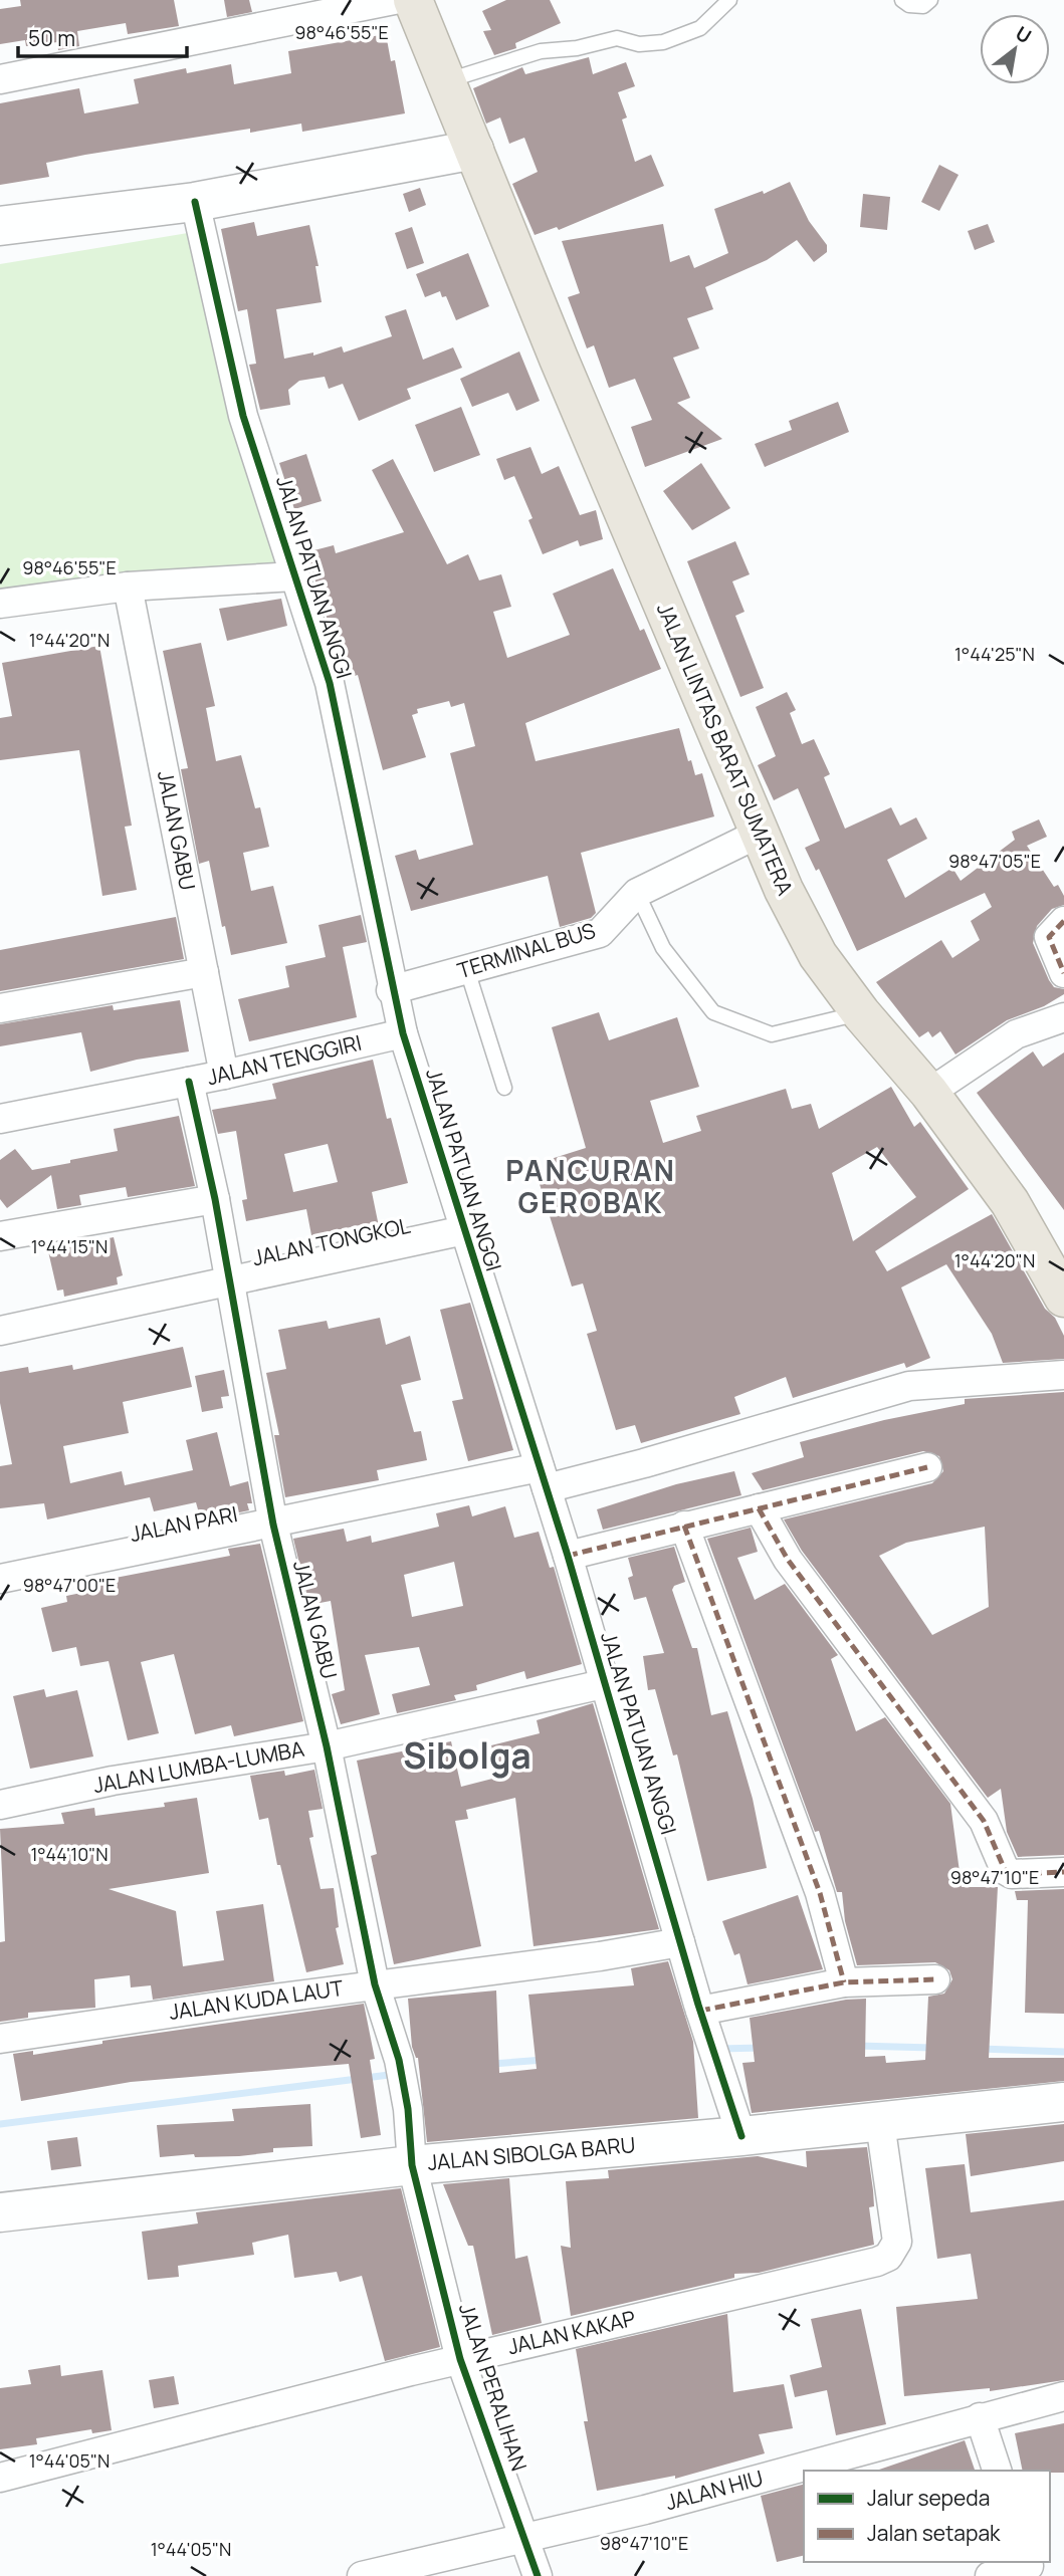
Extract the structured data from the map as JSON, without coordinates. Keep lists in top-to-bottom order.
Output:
{
  "streets": {
    "highway": ["JALAN LINTAS BARAT SUMATERA"],
    "street": [
      "JALAN PATUAN ANGGI",
      "JALAN GABU",
      "TERMINAL BUS",
      "JALAN TENGGIRI",
      "JALAN TONGKOL",
      "JALAN PARI",
      "JALAN LUMBA-LUMBA",
      "JALAN KUDA LAUT",
      "JALAN SIBOLGA BARU",
      "JALAN KAKAP",
      "JALAN PERALIHAN",
      "JALAN HIU"
    ]
  },
  "crossings": [
    ["JALAN PATUAN ANGGI", "TERMINAL BUS"],
    ["JALAN PATUAN ANGGI", "JALAN TENGGIRI"],
    ["JALAN PATUAN ANGGI", "JALAN TONGKOL"],
    ["JALAN PATUAN ANGGI", "JALAN PARI"],
    ["JALAN PATUAN ANGGI", "JALAN LUMBA-LUMBA"],
    ["JALAN PATUAN ANGGI", "JALAN KUDA LAUT"],
    ["JALAN PATUAN ANGGI", "JALAN SIBOLGA BARU"],
    ["JALAN LINTAS BARAT SUMATERA", "TERMINAL BUS"],
    ["JALAN GABU", "JALAN TENGGIRI"],
    ["JALAN GABU", "JALAN TONGKOL"],
    ["JALAN GABU", "JALAN PARI"],
    ["JALAN GABU", "JALAN LUMBA-LUMBA"],
    ["JALAN GABU", "JALAN KUDA LAUT"],
    ["JALAN GABU", "JALAN SIBOLGA BARU"],
    ["JALAN GABU", "JALAN PERALIHAN"],
    ["JALAN SIBOLGA BARU", "JALAN KAKAP"],
    ["JALAN SIBOLGA BARU", "JALAN PERALIHAN"],
    ["JALAN KAKAP", "JALAN PERALIHAN"],
    ["JALAN PERALIHAN", "JALAN HIU"]
  ],
  "districts": ["PANCURAN GEROBAK", "Sibolga"],
  "legend": ["Jalur sepeda", "Jalan setapak"],
  "scale_bar": "50 m",
  "north": "top right",
  "coordinates": [
    "98°46'55\"E",
    "1°44'20\"N",
    "1°44'25\"N",
    "98°47'05\"E",
    "1°44'15\"N",
    "98°47'00\"E",
    "1°44'10\"N",
    "98°47'10\"E",
    "1°44'05\"N"
  ]
}
